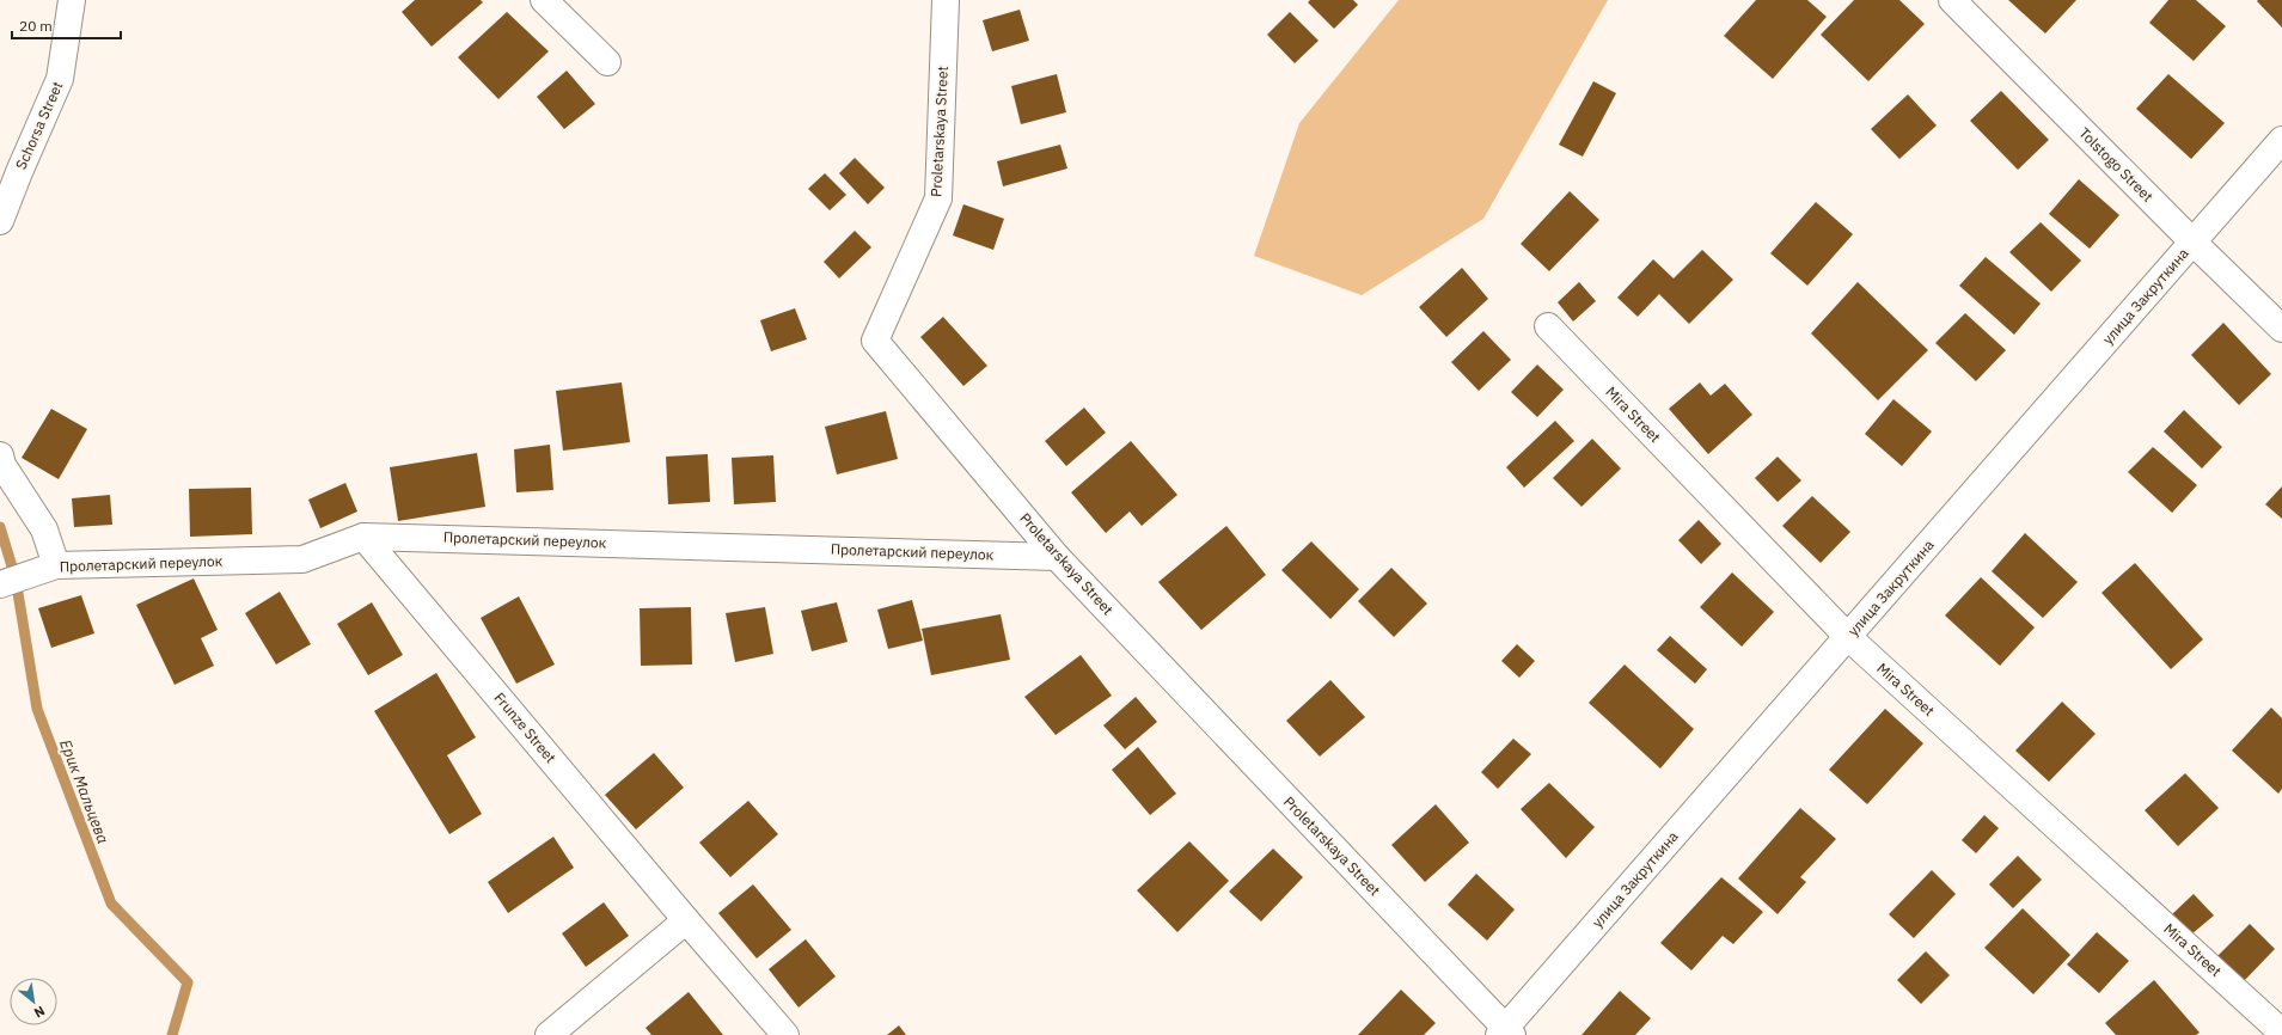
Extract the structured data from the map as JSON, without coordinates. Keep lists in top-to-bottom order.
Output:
{
  "streets": {
    "street": [
      "Schorsa Street",
      "Proletarskaya Street",
      "Tolstogo Street",
      "улица Закруткина",
      "Mira Street",
      "Пролетарский переулок",
      "Frunze Street"
    ]
  },
  "crossings": [
    ["Proletarskaya Street", "улица Закруткина"],
    ["Proletarskaya Street", "Пролетарский переулок"],
    ["Tolstogo Street", "улица Закруткина"],
    ["улица Закруткина", "Mira Street"],
    ["Пролетарский переулок", "Frunze Street"]
  ],
  "water": ["Ерик Мальцева"],
  "scale_bar": "20 m",
  "north": "bottom right"
}
